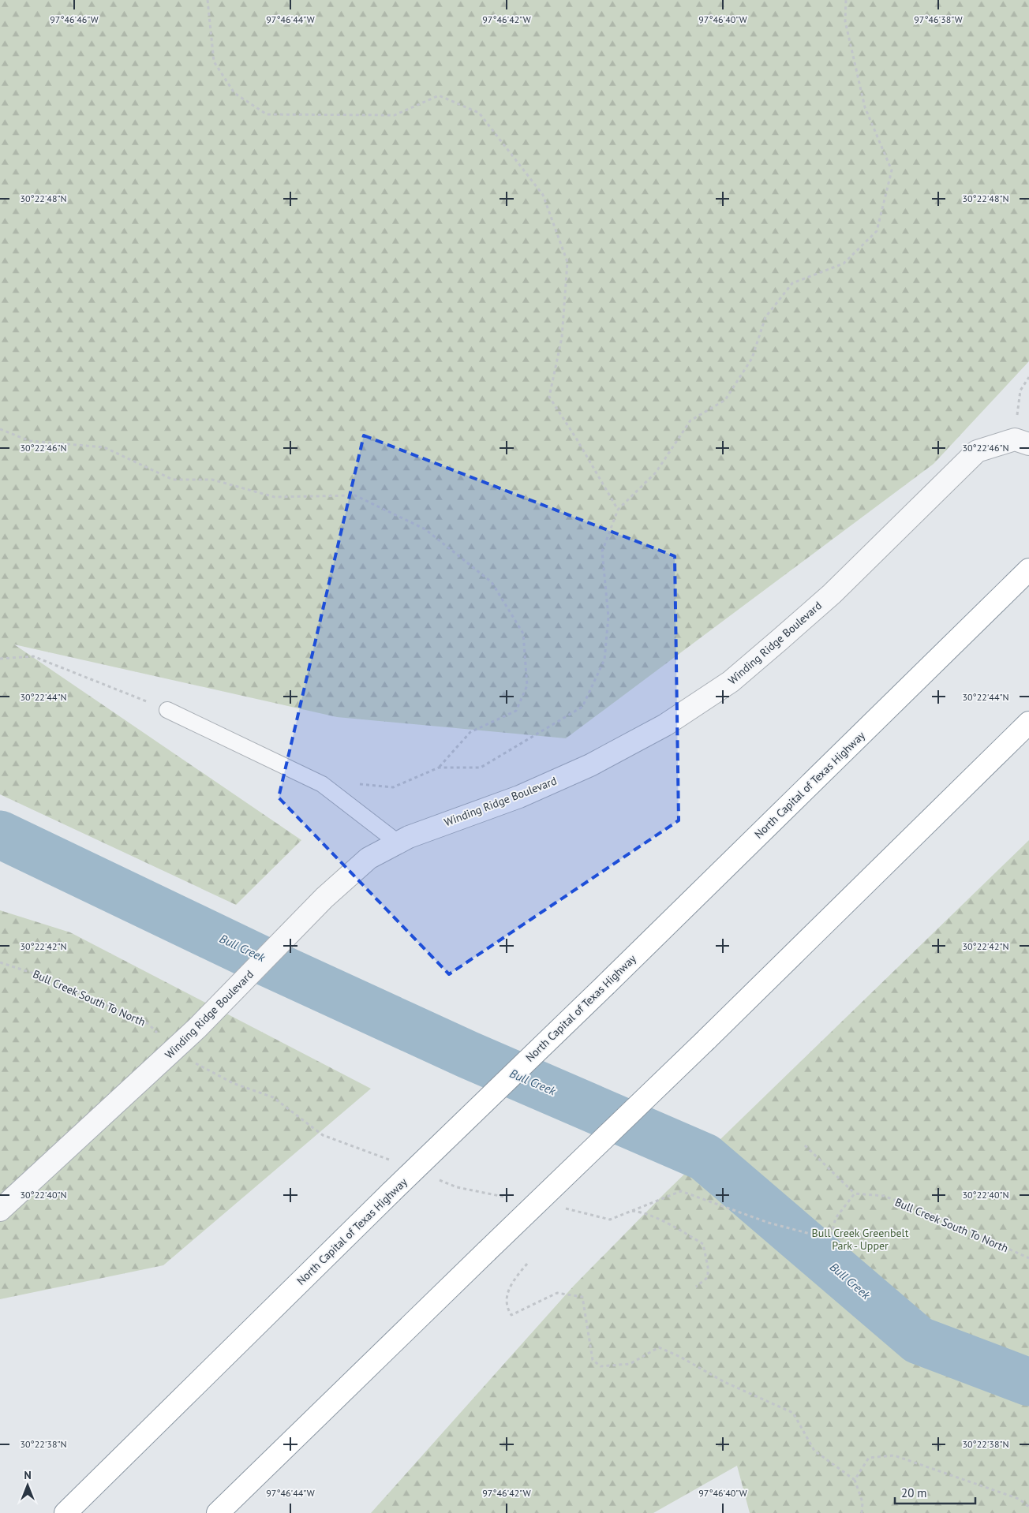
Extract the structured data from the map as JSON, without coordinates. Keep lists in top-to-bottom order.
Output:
{
  "streets": {
    "highway": ["North Capital of Texas Highway"],
    "street": ["Winding Ridge Boulevard"],
    "path": ["Bull Creek South To North"]
  },
  "crossings": [
    ["Winding Ridge Boulevard", "Bull Creek South To North"]
  ],
  "water": ["Bull Creek"],
  "parks": ["Bull Creek Greenbelt Park - Upper"],
  "scale_bar": "20 m",
  "north": "top",
  "coordinates": [
    "97°46'46\"W",
    "97°46'44\"W",
    "97°46'42\"W",
    "97°46'40\"W",
    "97°46'38\"W",
    "30°22'48\"N",
    "30°22'46\"N",
    "30°22'44\"N",
    "30°22'42\"N",
    "30°22'40\"N",
    "30°22'38\"N"
  ]
}
